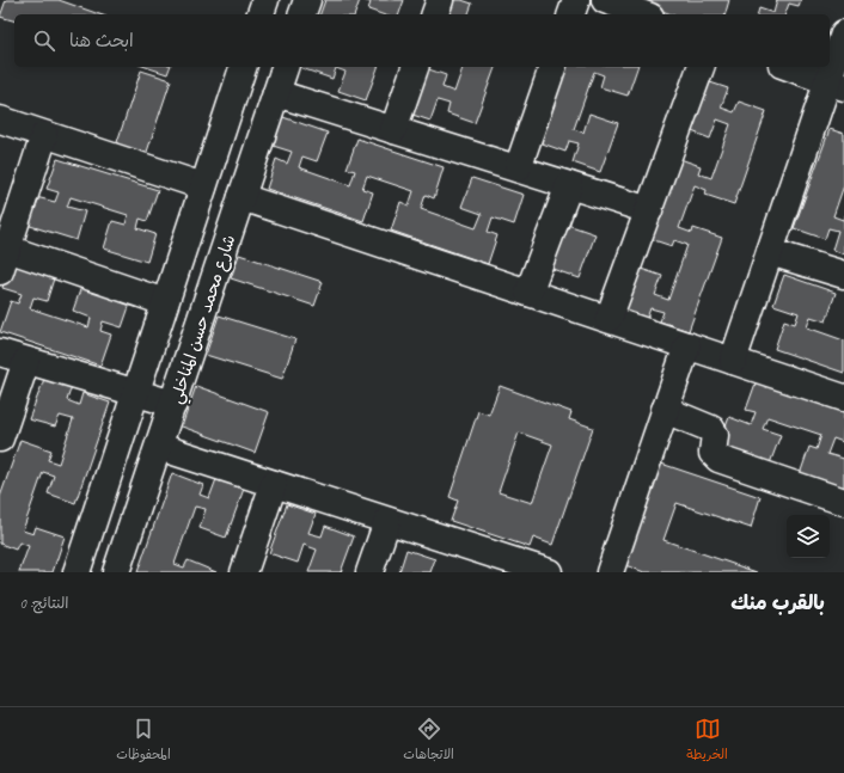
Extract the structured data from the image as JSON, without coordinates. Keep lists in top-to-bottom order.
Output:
{
  "streets": {
    "street": ["شارع محمد حسن المناخلي"]
  },
  "page": {
    "search": "ابحث هنا",
    "heading": ["بالقرب منك", "النتائج: 0"],
    "nav": ["الخريطة", "الاتجاهات", "المحفوظات"]
  }
}
